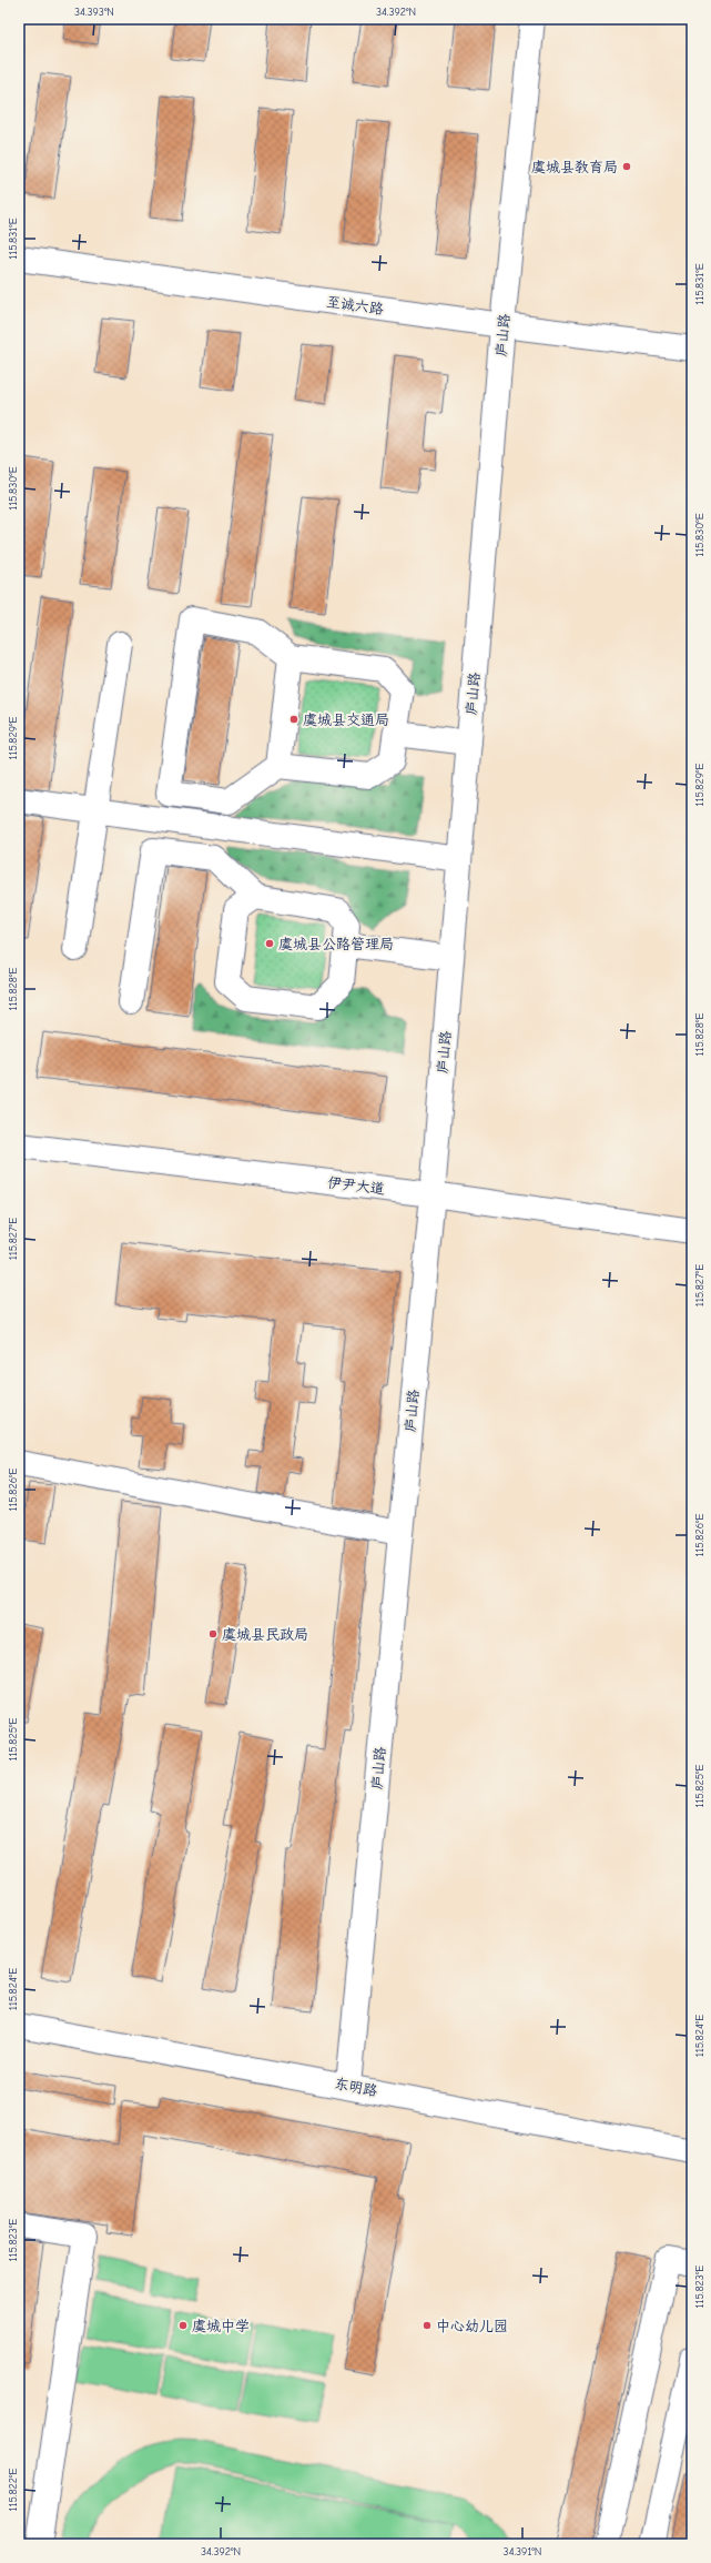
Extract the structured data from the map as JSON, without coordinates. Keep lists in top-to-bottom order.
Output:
{
  "streets": {
    "street": [
      "至诚六路",
      "庐山路",
      "伊尹大道",
      "东明路"
    ]
  },
  "crossings": [
    ["至诚六路", "庐山路"],
    ["庐山路", "伊尹大道"],
    ["庐山路", "东明路"]
  ],
  "places": [
    "虞城县教育局",
    "虞城县交通局",
    "虞城县公路管理局",
    "虞城县民政局",
    "虞城中学",
    "中心幼儿园"
  ],
  "coordinates": [
    "34.393°N",
    "34.392°N",
    "115.831°E",
    "115.830°E",
    "115.829°E",
    "115.828°E",
    "115.827°E",
    "115.826°E",
    "115.825°E",
    "115.824°E",
    "115.823°E",
    "115.822°E",
    "34.391°N"
  ]
}
